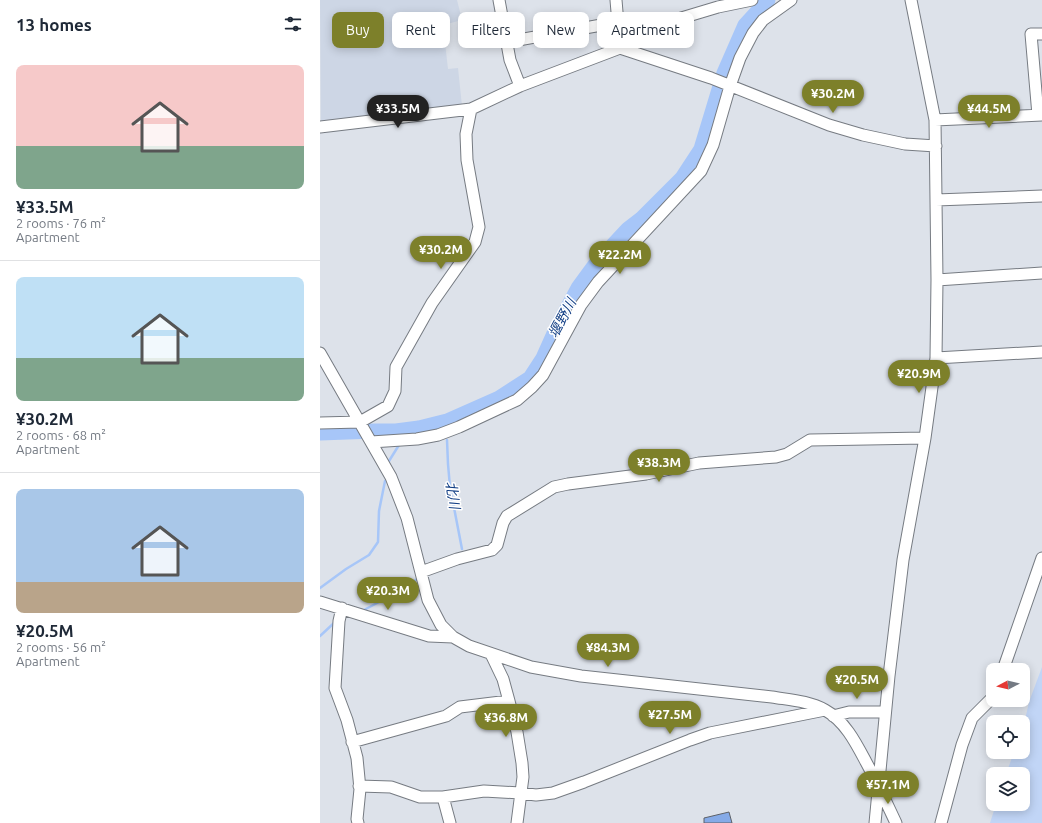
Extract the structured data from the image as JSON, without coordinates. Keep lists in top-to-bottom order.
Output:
{
  "water": ["堰野川", "北川"],
  "north": "left",
  "page": {
    "heading": "13 homes",
    "chip": [
      "Buy",
      "Rent",
      "Filters",
      "New",
      "Apartment"
    ],
    "list": [
      {
        "name": "¥33.5M",
        "note": "2 rooms · 76 m² · Apartment"
      },
      {
        "name": "¥30.2M",
        "note": "2 rooms · 68 m² · Apartment"
      },
      {
        "name": "¥20.5M",
        "note": "2 rooms · 56 m² · Apartment"
      }
    ],
    "price": [
      "¥30.2M",
      "¥33.5M",
      "¥44.5M",
      "¥30.2M",
      "¥22.2M",
      "¥20.9M",
      "¥38.3M",
      "¥20.3M",
      "¥84.3M",
      "¥20.5M",
      "¥27.5M",
      "¥36.8M",
      "¥57.1M"
    ]
  }
}
